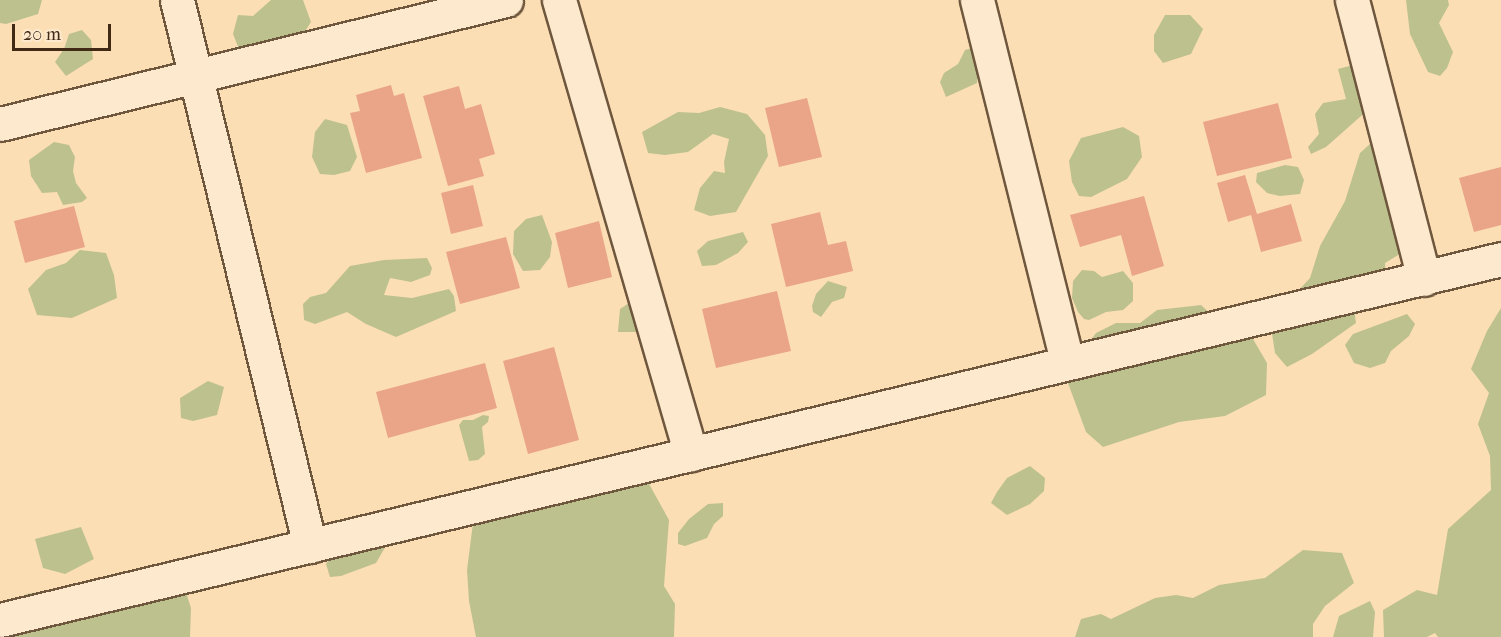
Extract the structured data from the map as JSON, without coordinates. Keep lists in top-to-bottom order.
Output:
{
  "scale_bar": "20 m"
}
